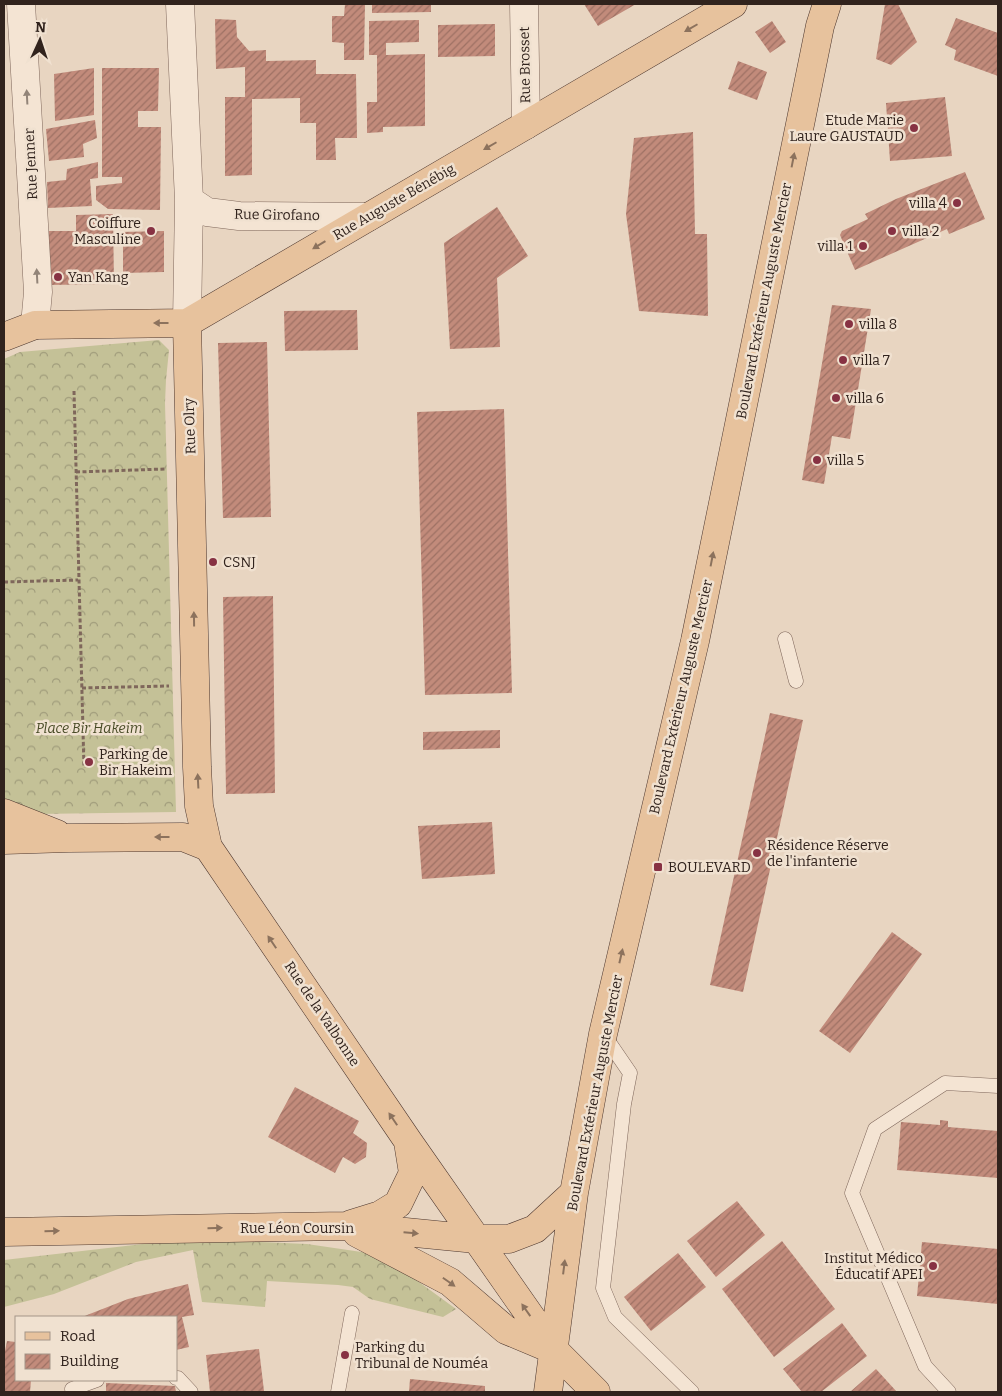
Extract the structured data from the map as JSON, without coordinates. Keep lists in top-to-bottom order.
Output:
{
  "streets": {
    "main road": [
      "Rue Auguste Bénébig",
      "Boulevard Extérieur Auguste Mercier",
      "Rue Olry",
      "Rue de la Valbonne",
      "Rue Léon Coursin"
    ],
    "street": ["Rue Brosset", "Rue Jenner", "Rue Girofano"]
  },
  "crossings": [
    ["Rue Brosset", "Rue Auguste Bénébig"],
    ["Rue Auguste Bénébig", "Rue Girofano"],
    ["Rue Auguste Bénébig", "Rue Olry"],
    ["Rue Girofano", "Rue Olry"],
    ["Boulevard Extérieur Auguste Mercier", "Rue de la Valbonne"],
    ["Boulevard Extérieur Auguste Mercier", "Rue Léon Coursin"],
    ["Rue Olry", "Rue de la Valbonne"],
    ["Rue de la Valbonne", "Rue Léon Coursin"]
  ],
  "one_way": [
    "Rue Jenner",
    "Rue Auguste Bénébig",
    "Boulevard Extérieur Auguste Mercier",
    "Rue Olry",
    "Rue Léon Coursin"
  ],
  "parks": ["Place Bir Hakeim"],
  "places": {
    "other": [
      "Etude Marie Laure GAUSTAUD",
      "villa 4",
      "Coiffure Masculine",
      "villa 2",
      "villa 1",
      "Yan Kang",
      "villa 8",
      "villa 7",
      "villa 6",
      "villa 5",
      "CSNJ",
      "Parking de Bir Hakeim",
      "Résidence Réserve de l'infanterie",
      "Institut Médico Éducatif APEI",
      "Parking du Tribunal de Nouméa"
    ],
    "transit": ["BOULEVARD"]
  },
  "legend": ["Road", "Building"],
  "north": "top"
}
